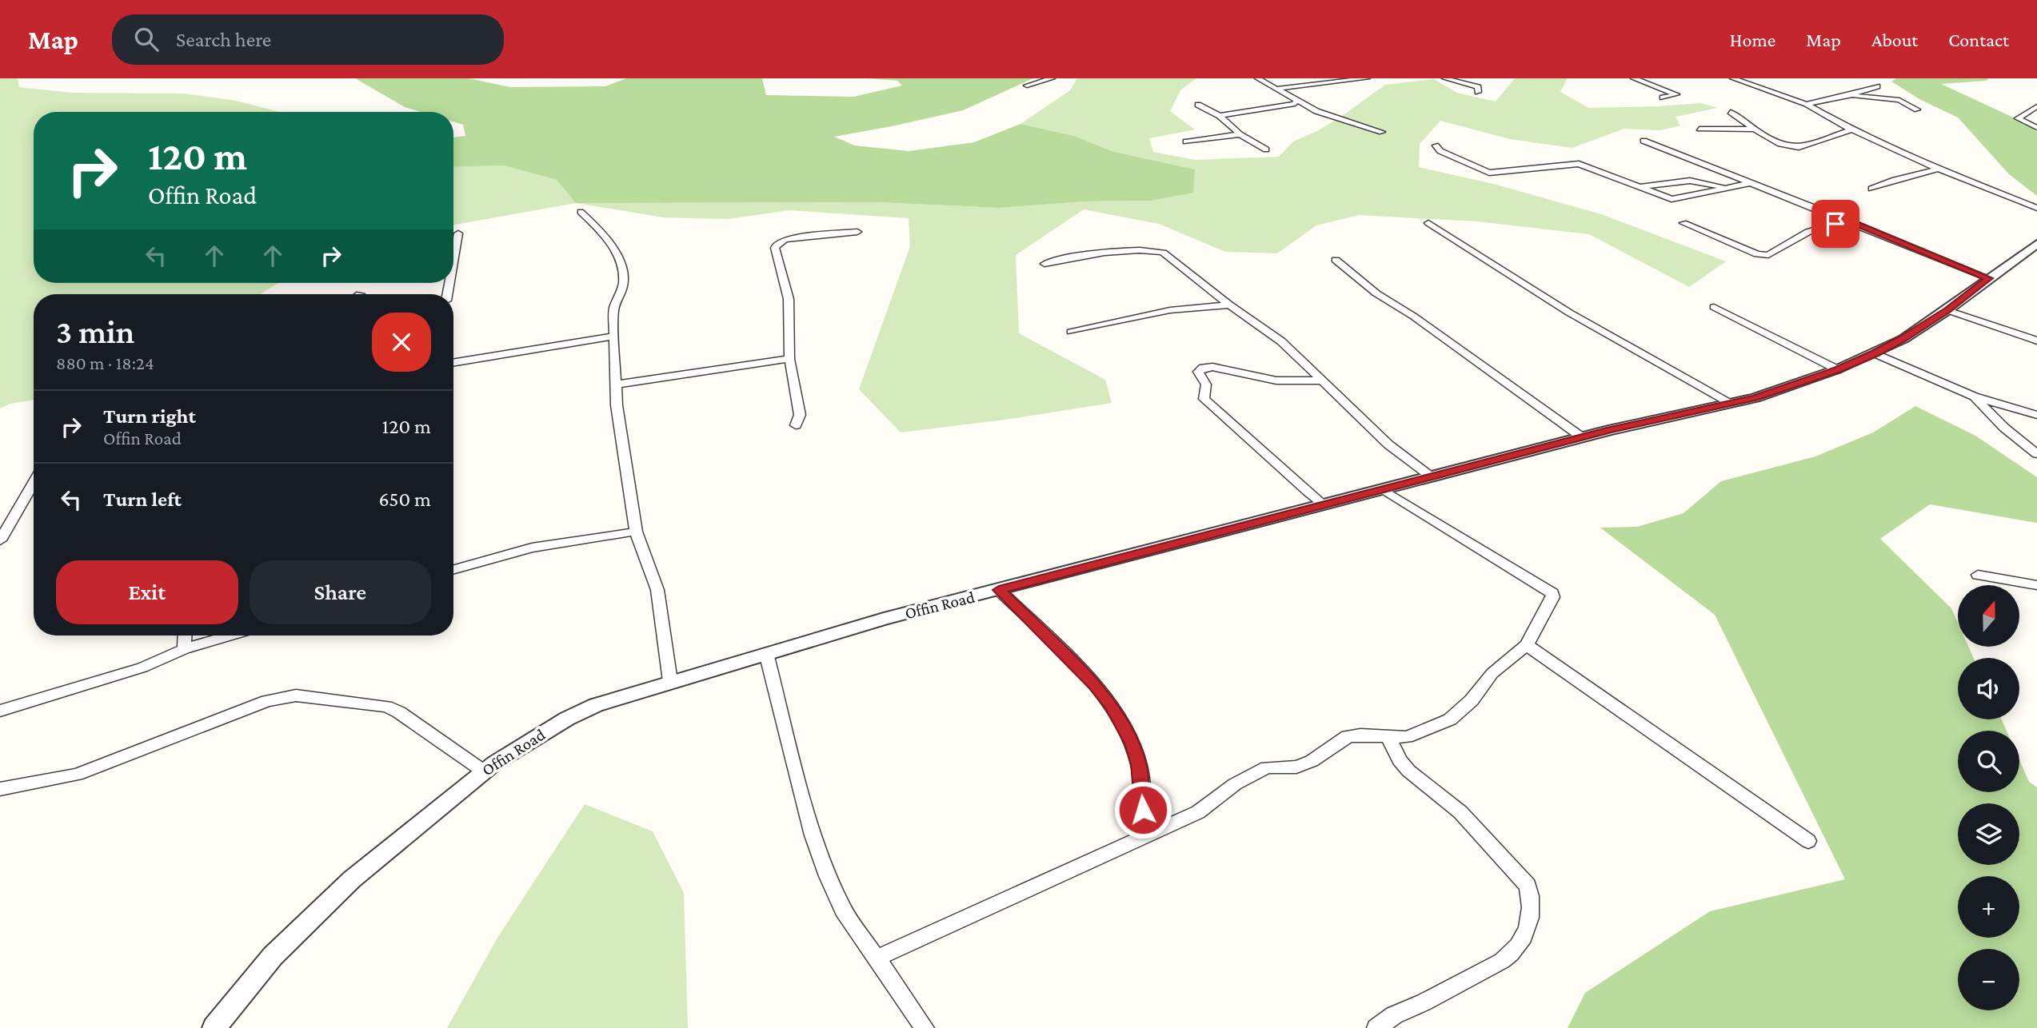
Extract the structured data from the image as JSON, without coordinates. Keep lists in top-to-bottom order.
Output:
{
  "streets": {
    "street": ["Offin Road"]
  },
  "north": "top",
  "page": {
    "header": "Map",
    "search": "Search here",
    "nav": [
      "Home",
      "Map",
      "About",
      "Contact"
    ],
    "turn": ["120 m", "Offin Road"],
    "heading": ["3 min", "880 m · 18:24"],
    "list": [
      {
        "name": "Turn right",
        "note": "Offin Road",
        "value": "120 m"
      },
      {
        "name": "Turn left",
        "value": "650 m"
      }
    ],
    "buttons": ["Exit", "Share"],
    "map_buttons": ["+", "−"]
  }
}
